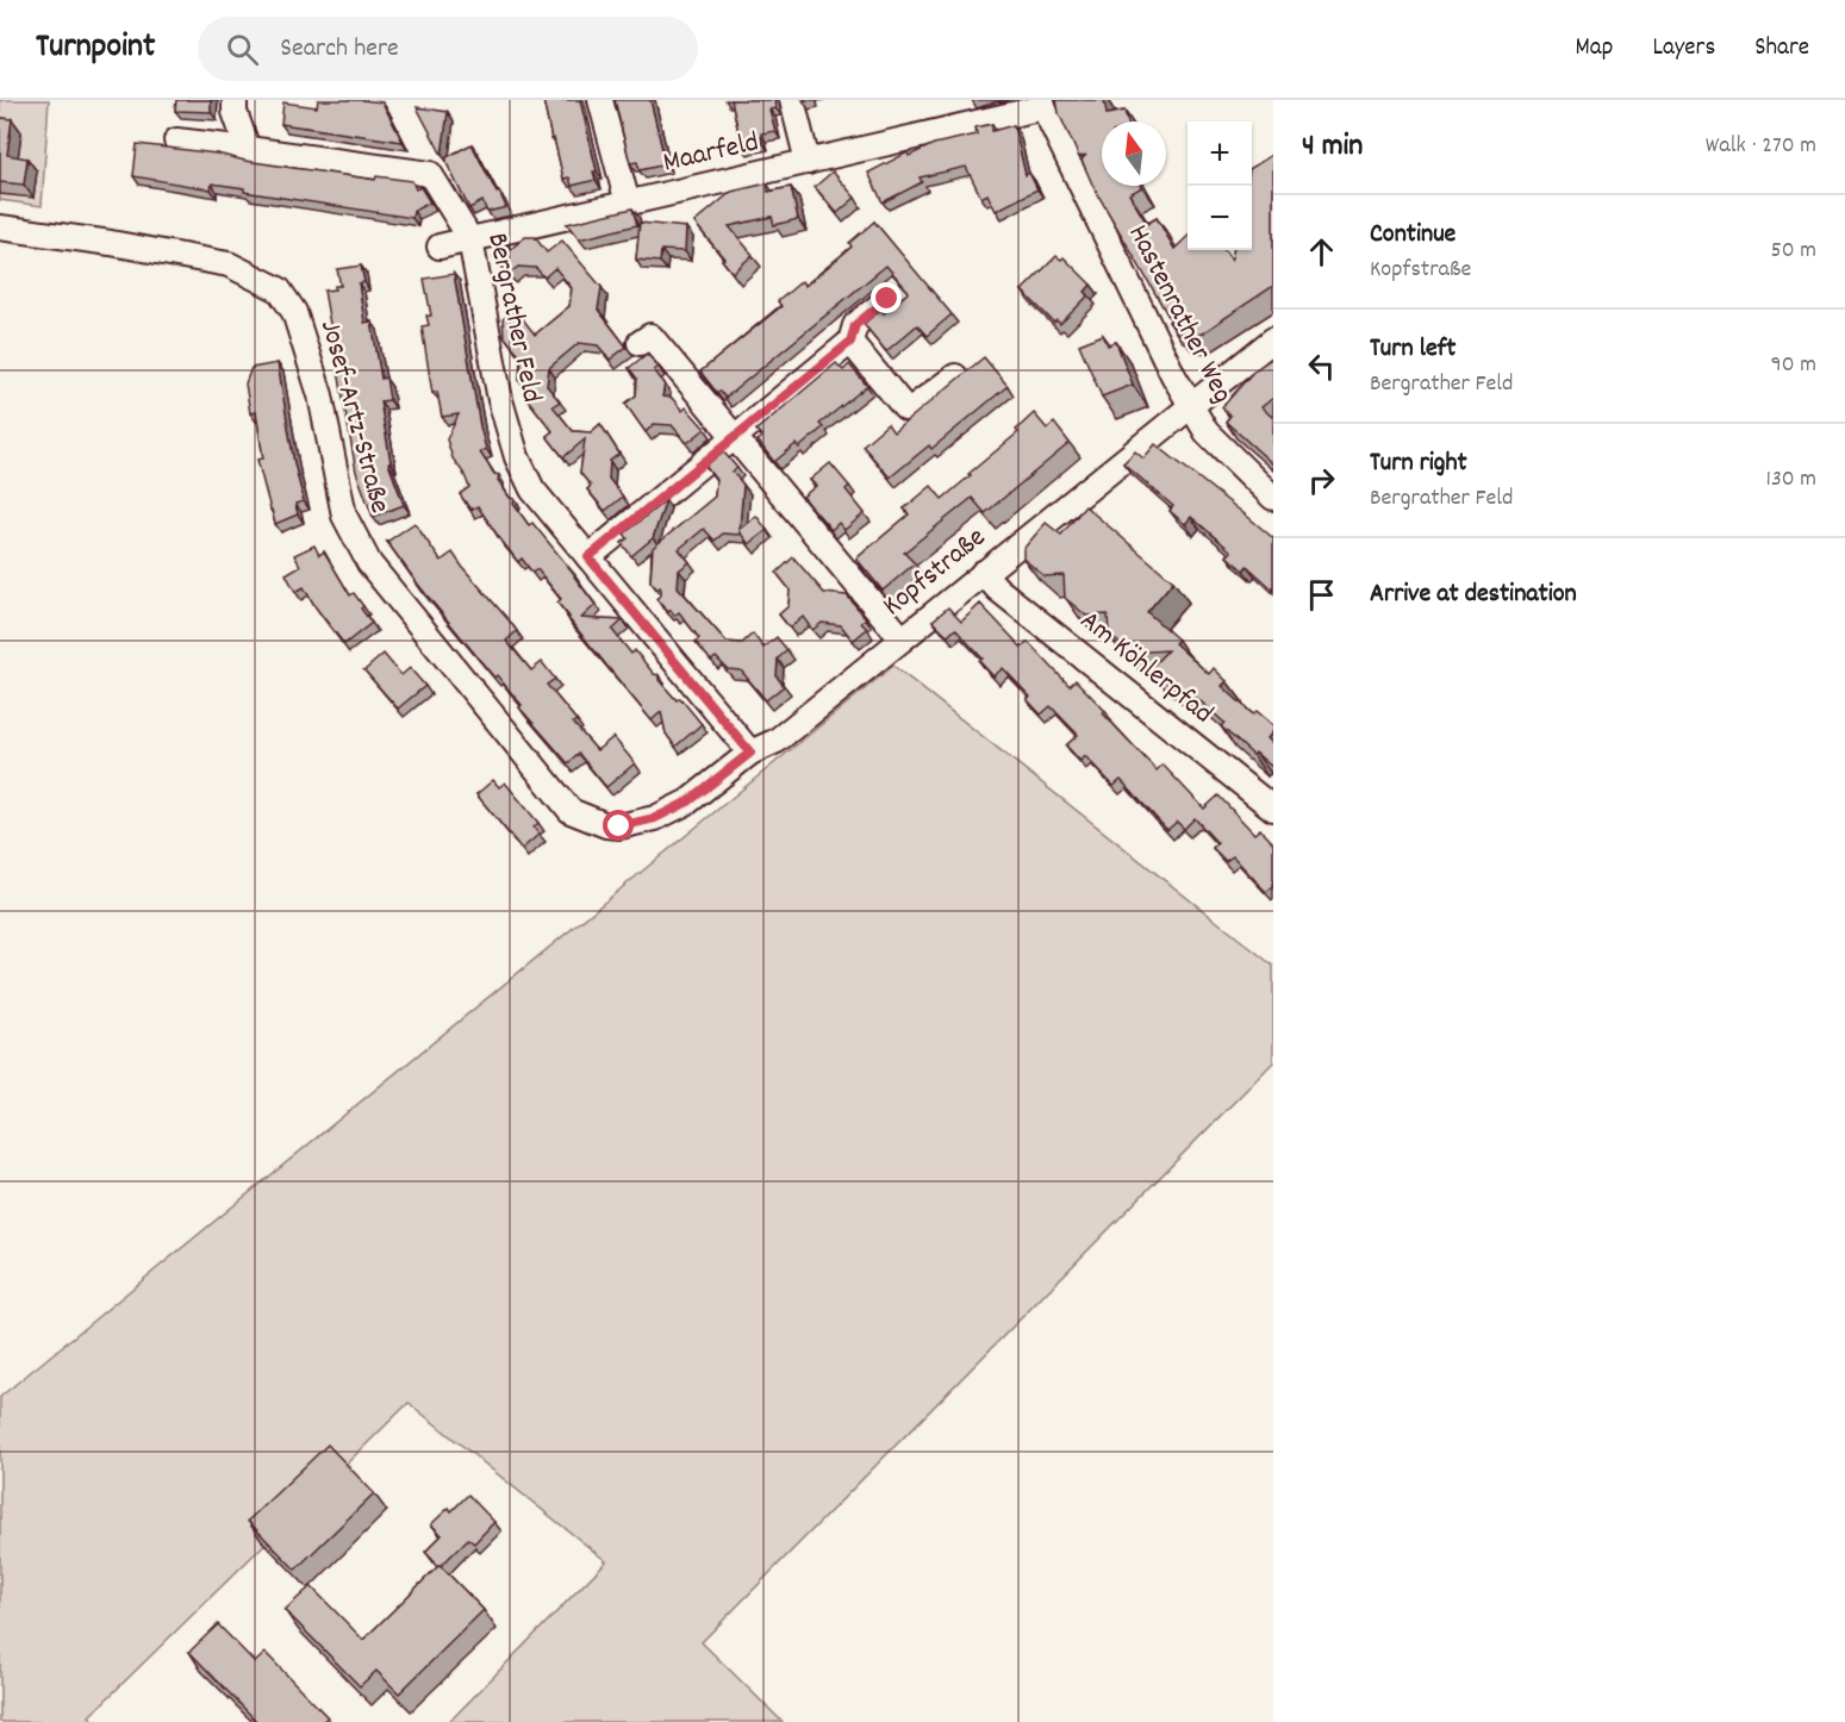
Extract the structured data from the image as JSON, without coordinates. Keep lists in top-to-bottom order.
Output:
{
  "streets": {
    "street": [
      "Maarfeld",
      "Hastenrather Weg",
      "Bergrather Feld",
      "Josef-Artz-Straße",
      "Kopfstraße",
      "Am Köhlerpfad"
    ]
  },
  "crossings": [
    ["Maarfeld", "Hastenrather Weg"],
    ["Maarfeld", "Bergrather Feld"],
    ["Hastenrather Weg", "Kopfstraße"],
    ["Bergrather Feld", "Kopfstraße"],
    ["Josef-Artz-Straße", "Kopfstraße"],
    ["Kopfstraße", "Am Köhlerpfad"]
  ],
  "north": "top",
  "page": {
    "header": "Turnpoint",
    "search": "Search here",
    "nav": ["Map", "Layers", "Share"],
    "heading": ["4 min", "Walk · 270 m"],
    "map_buttons": ["+", "−"],
    "list": [
      ["Continue", "Kopfstraße", "50 m"],
      ["Turn left", "Bergrather Feld", "90 m"],
      ["Turn right", "Bergrather Feld", "130 m"],
      "Arrive at destination"
    ]
  }
}
